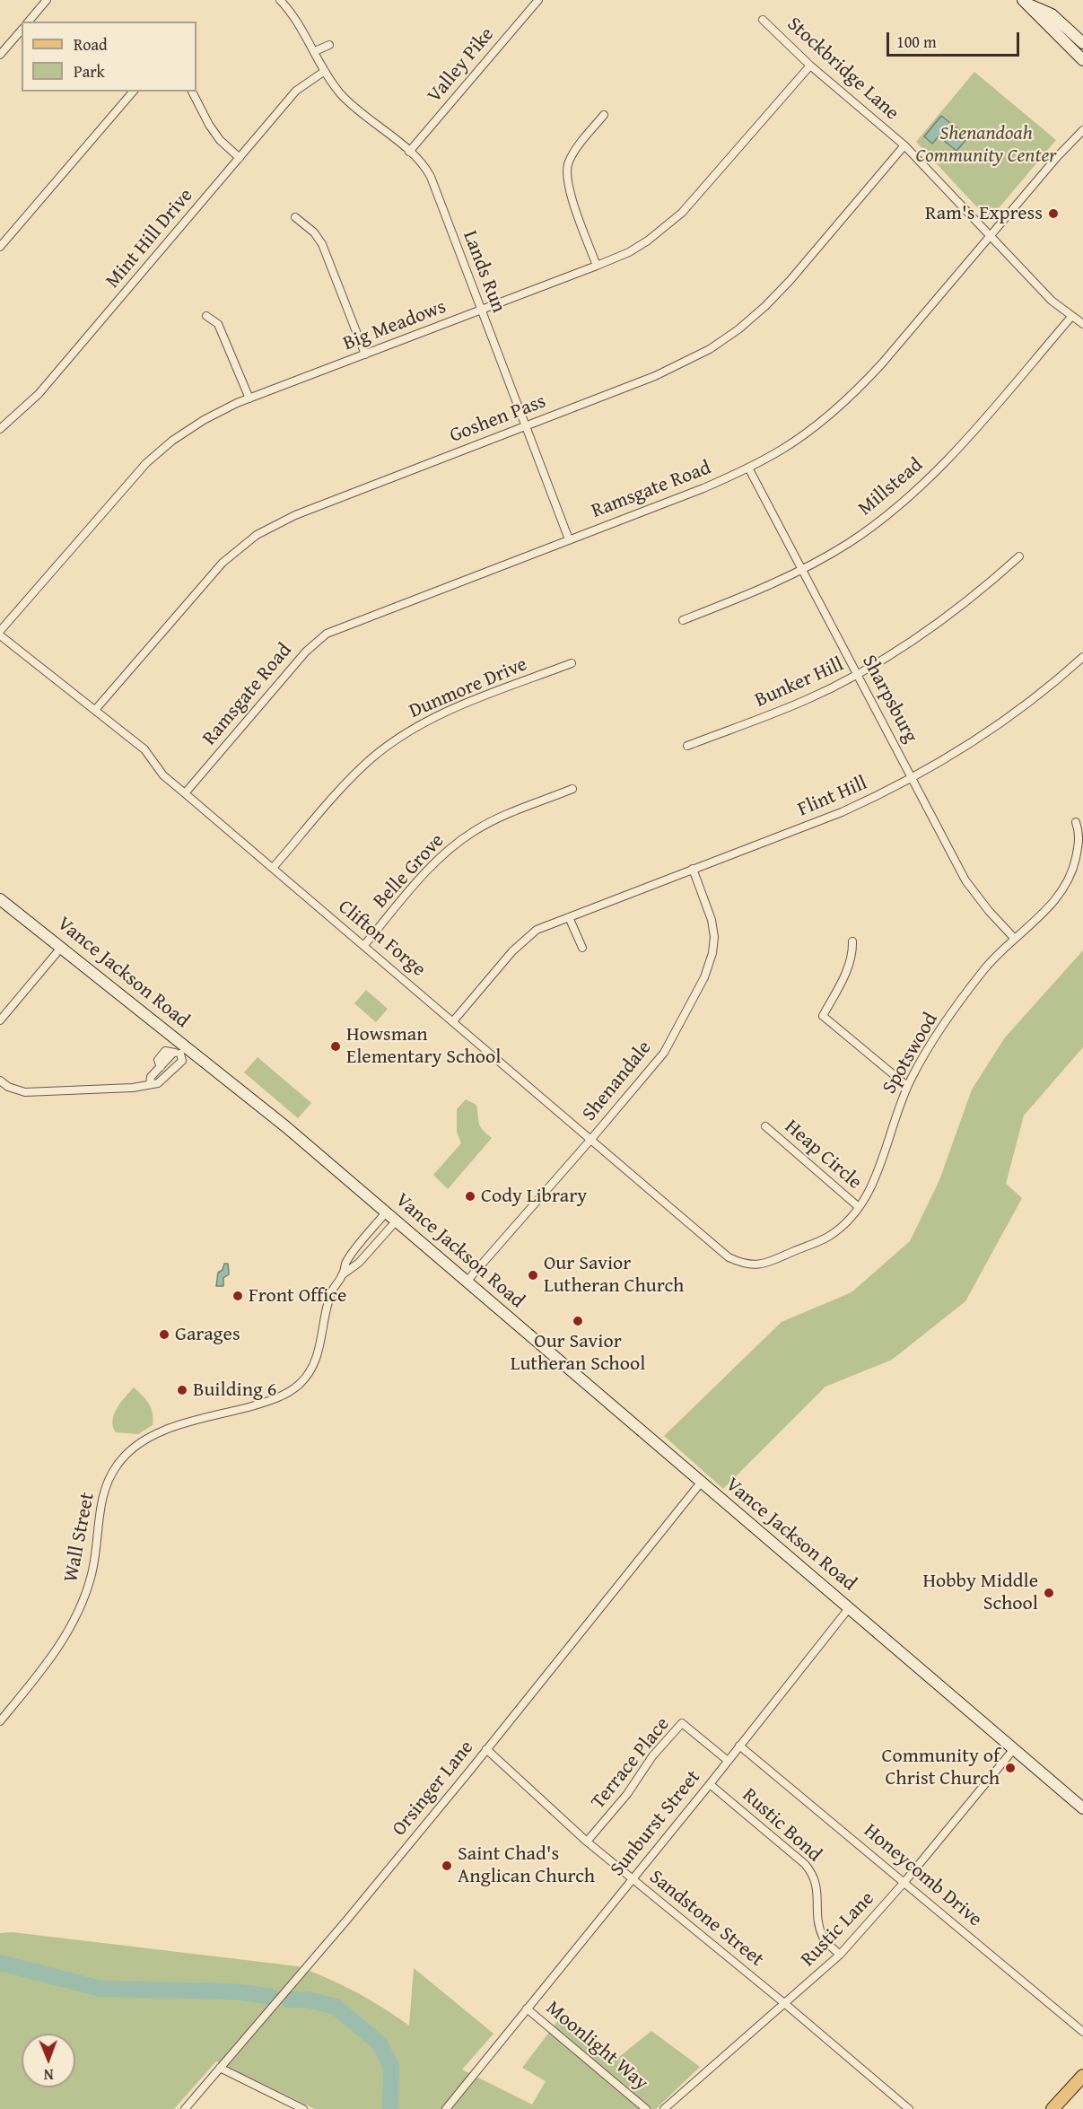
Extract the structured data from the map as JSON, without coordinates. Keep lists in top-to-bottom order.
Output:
{
  "streets": {
    "main road": ["Vance Jackson Road"],
    "street": [
      "Valley Pike",
      "Stockbridge Lane",
      "Mint Hill Drive",
      "Lands Run",
      "Big Meadows",
      "Goshen Pass",
      "Millstead",
      "Ramsgate Road",
      "Bunker Hill",
      "Dunmore Drive",
      "Sharpsburg",
      "Flint Hill",
      "Belle Grove",
      "Clifton Forge",
      "Spotswood",
      "Shenandale",
      "Heap Circle",
      "Wall Street",
      "Terrace Place",
      "Orsinger Lane",
      "Sunburst Street",
      "Rustic Bond",
      "Honeycomb Drive",
      "Sandstone Street",
      "Rustic Lane",
      "Moonlight Way"
    ]
  },
  "crossings": [
    ["Valley Pike", "Lands Run"],
    ["Stockbridge Lane", "Big Meadows"],
    ["Stockbridge Lane", "Goshen Pass"],
    ["Stockbridge Lane", "Millstead"],
    ["Stockbridge Lane", "Ramsgate Road"],
    ["Mint Hill Drive", "Lands Run"],
    ["Lands Run", "Big Meadows"],
    ["Lands Run", "Goshen Pass"],
    ["Lands Run", "Ramsgate Road"],
    ["Goshen Pass", "Clifton Forge"],
    ["Millstead", "Sharpsburg"],
    ["Ramsgate Road", "Sharpsburg"],
    ["Ramsgate Road", "Clifton Forge"],
    ["Bunker Hill", "Sharpsburg"],
    ["Dunmore Drive", "Clifton Forge"],
    ["Sharpsburg", "Flint Hill"],
    ["Sharpsburg", "Spotswood"],
    ["Flint Hill", "Clifton Forge"],
    ["Flint Hill", "Shenandale"],
    ["Belle Grove", "Clifton Forge"],
    ["Clifton Forge", "Spotswood"],
    ["Clifton Forge", "Shenandale"],
    ["Vance Jackson Road", "Shenandale"],
    ["Vance Jackson Road", "Wall Street"],
    ["Vance Jackson Road", "Orsinger Lane"],
    ["Vance Jackson Road", "Sunburst Street"],
    ["Vance Jackson Road", "Rustic Lane"],
    ["Spotswood", "Heap Circle"],
    ["Terrace Place", "Sunburst Street"],
    ["Terrace Place", "Sandstone Street"],
    ["Orsinger Lane", "Sandstone Street"],
    ["Sunburst Street", "Rustic Bond"],
    ["Sunburst Street", "Honeycomb Drive"],
    ["Sunburst Street", "Sandstone Street"],
    ["Sunburst Street", "Moonlight Way"],
    ["Rustic Bond", "Rustic Lane"],
    ["Honeycomb Drive", "Rustic Lane"],
    ["Sandstone Street", "Rustic Lane"]
  ],
  "parks": ["Shenandoah Community Center"],
  "places": [
    "Ram's Express",
    "Howsman Elementary School",
    "Cody Library",
    "Our Savior Lutheran Church",
    "Front Office",
    "Our Savior Lutheran School",
    "Garages",
    "Building 6",
    "Hobby Middle School",
    "Community of Christ Church",
    "Saint Chad's Anglican Church"
  ],
  "legend": ["Road", "Park"],
  "scale_bar": "100 m",
  "north": "bottom"
}
